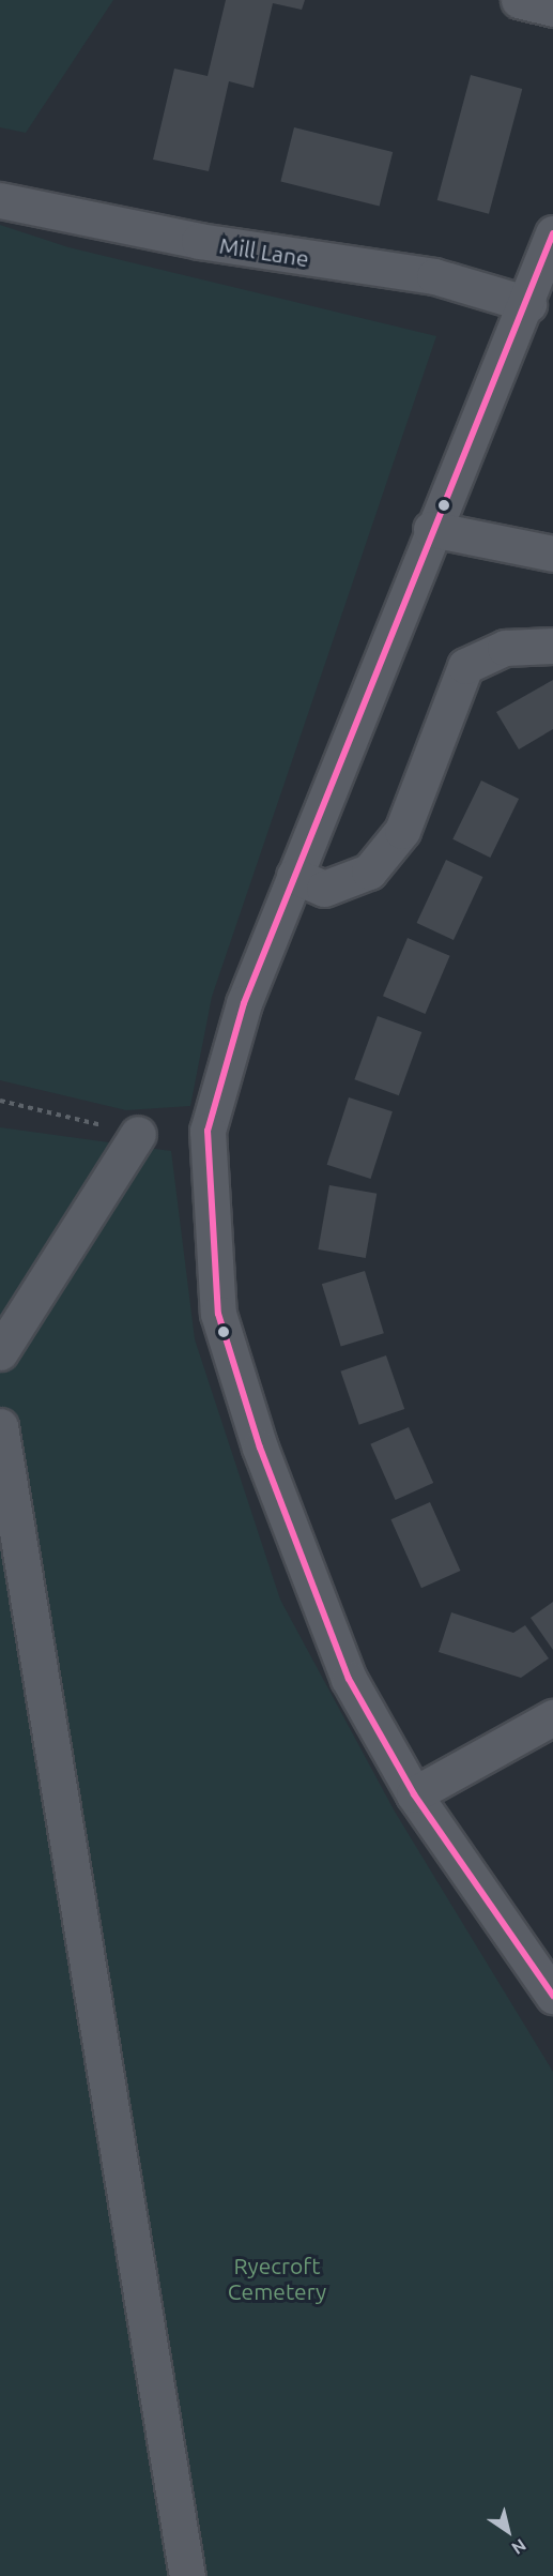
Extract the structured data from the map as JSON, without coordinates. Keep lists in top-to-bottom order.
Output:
{
  "streets": {
    "street": ["Mill Lane"]
  },
  "parks": ["Ryecroft Cemetery"],
  "north": "bottom right"
}
